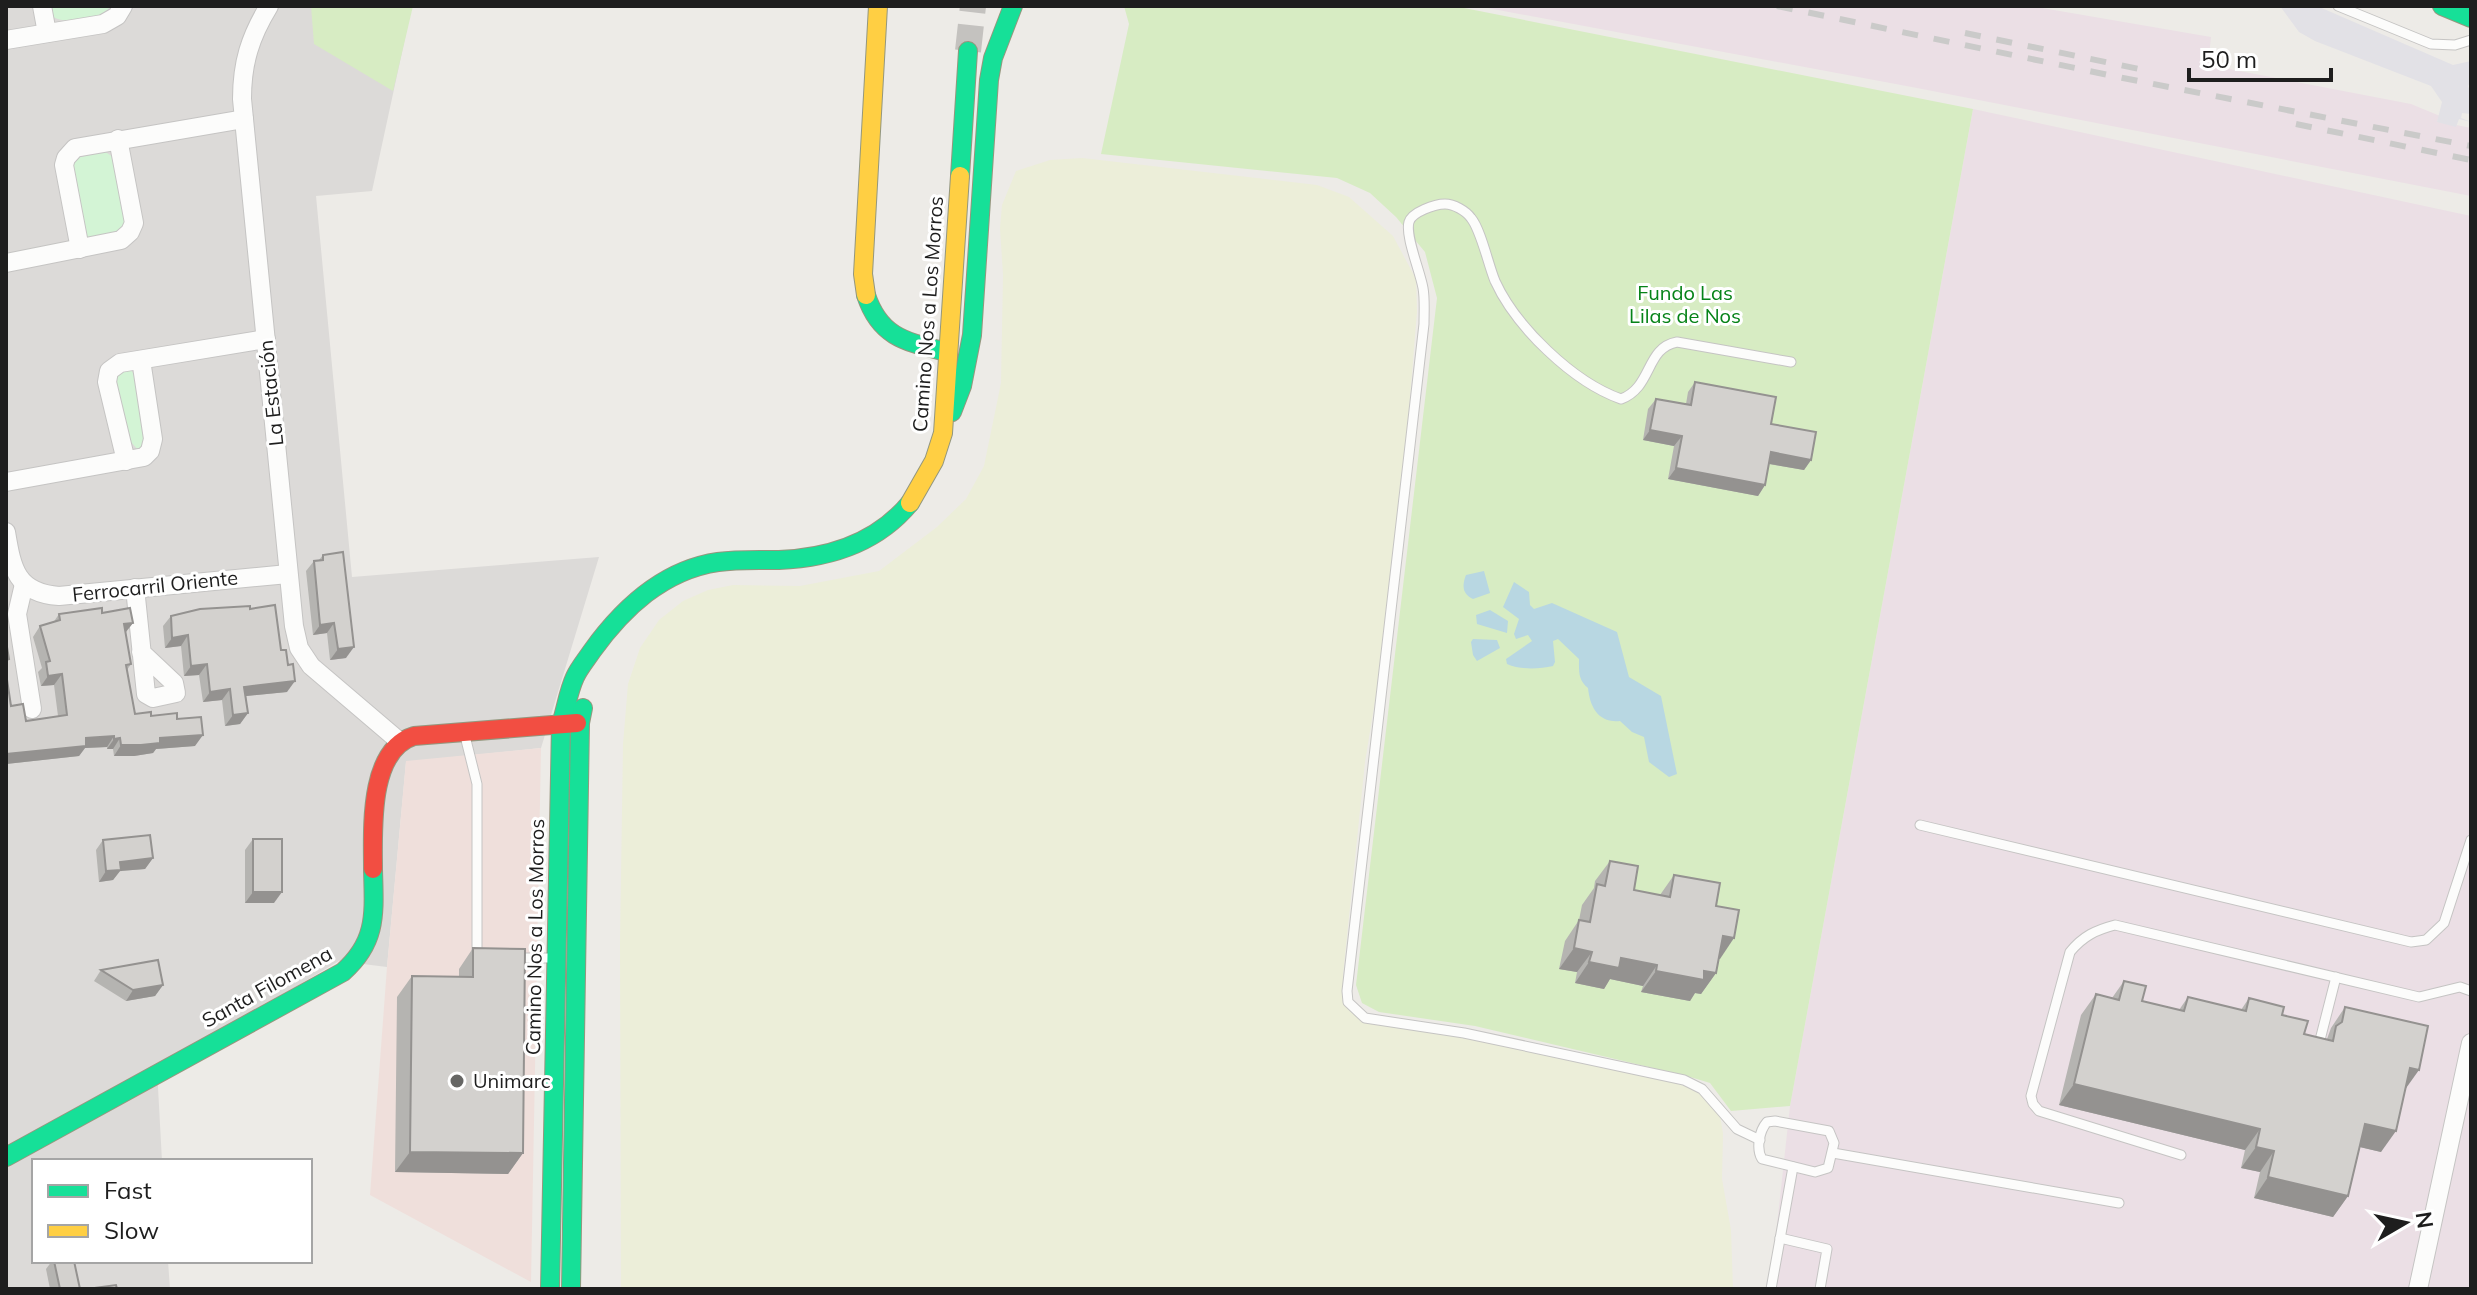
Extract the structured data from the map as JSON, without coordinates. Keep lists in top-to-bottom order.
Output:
{
  "streets": {
    "main road": ["Camino Nos a Los Morros", "Santa Filomena"],
    "street": ["La Estación", "Ferrocarril Oriente"]
  },
  "crossings": [
    ["La Estación", "Ferrocarril Oriente"],
    ["La Estación", "Santa Filomena"]
  ],
  "parks": ["Fundo Las Lilas de Nos"],
  "places": ["Unimarc"],
  "legend": ["Fast", "Slow"],
  "scale_bar": "50 m",
  "north": "right"
}
